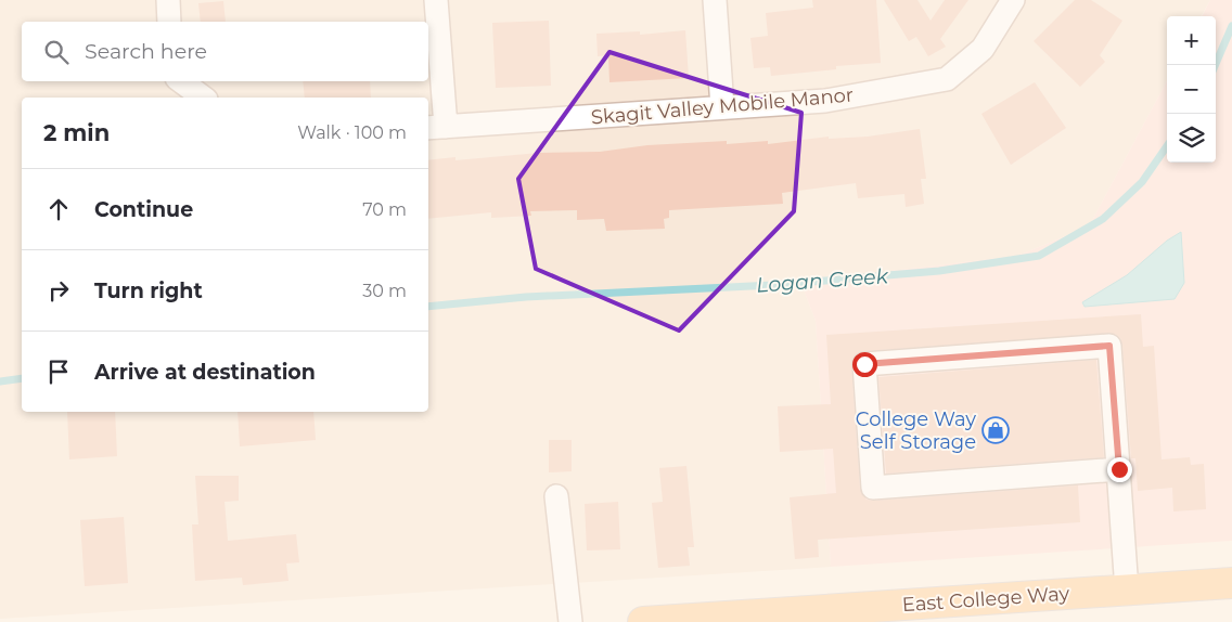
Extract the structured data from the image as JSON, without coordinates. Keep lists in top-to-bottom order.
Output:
{
  "streets": {
    "main road": ["East College Way"],
    "street": ["Skagit Valley Mobile Manor"]
  },
  "water": ["Logan Creek"],
  "places": {
    "shop": ["College Way Self Storage"]
  },
  "page": {
    "map_buttons": ["+", "−"],
    "search": "Search here",
    "heading": ["2 min", "Walk · 100 m"],
    "list": [
      ["Continue", "70 m"],
      ["Turn right", "30 m"],
      "Arrive at destination"
    ]
  }
}
